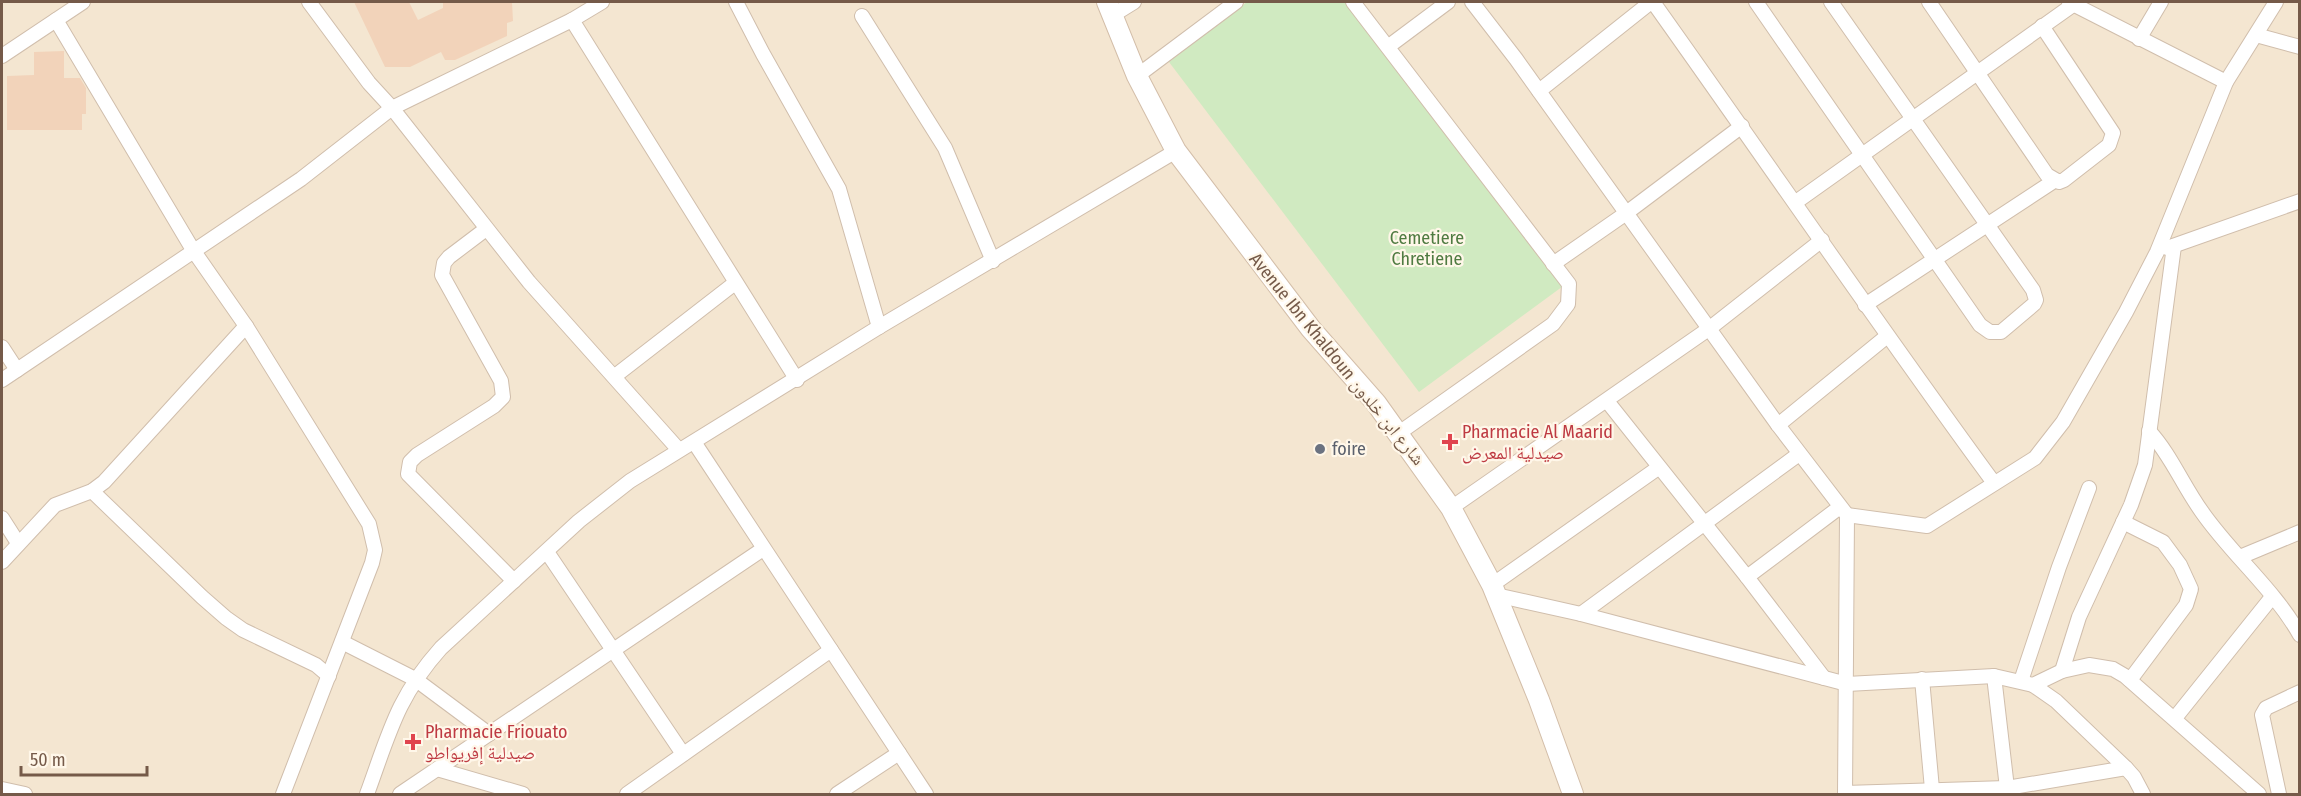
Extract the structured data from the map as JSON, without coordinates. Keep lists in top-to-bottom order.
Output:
{
  "streets": {
    "street": ["Avenue Ibn Khaldoun شارع ابن خلدون"]
  },
  "parks": ["Cemetiere Chretiene"],
  "places": {
    "health": ["Pharmacie Al Maarid صيدلية المعرض", "Pharmacie Friouato صيدلية إفريواطو"],
    "other": ["foire"]
  },
  "scale_bar": "50 m"
}
